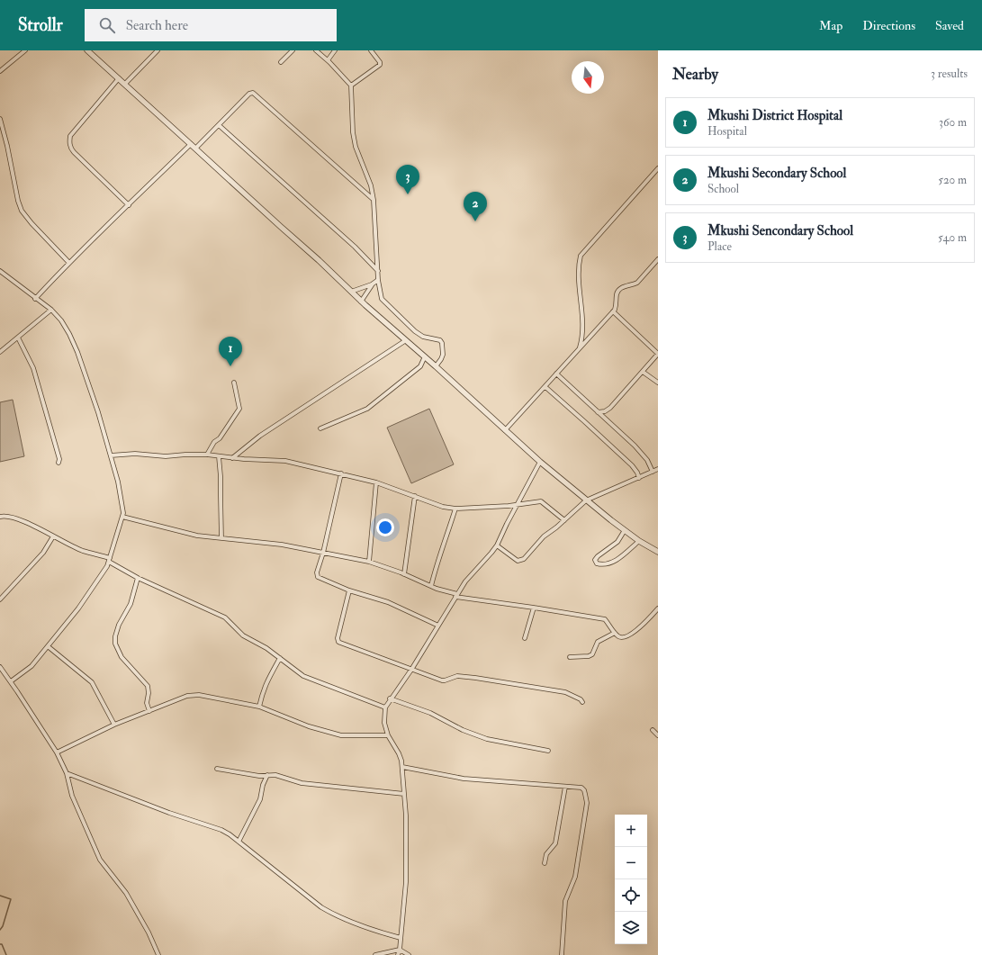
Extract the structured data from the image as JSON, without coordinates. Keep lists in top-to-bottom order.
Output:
{
  "north": "bottom",
  "page": {
    "header": "Strollr",
    "search": "Search here",
    "nav": ["Map", "Directions", "Saved"],
    "heading": ["Nearby", "3 results"],
    "list": [
      {
        "mark": "1",
        "name": "Mkushi District Hospital",
        "note": "Hospital",
        "value": "360 m"
      },
      {
        "mark": "2",
        "name": "Mkushi Secondary School",
        "note": "School",
        "value": "520 m"
      },
      {
        "mark": "3",
        "name": "Mkushi Sencondary School",
        "note": "Place",
        "value": "540 m"
      }
    ],
    "pins": ["3", "2", "1"],
    "map_buttons": ["+", "−"]
  }
}
